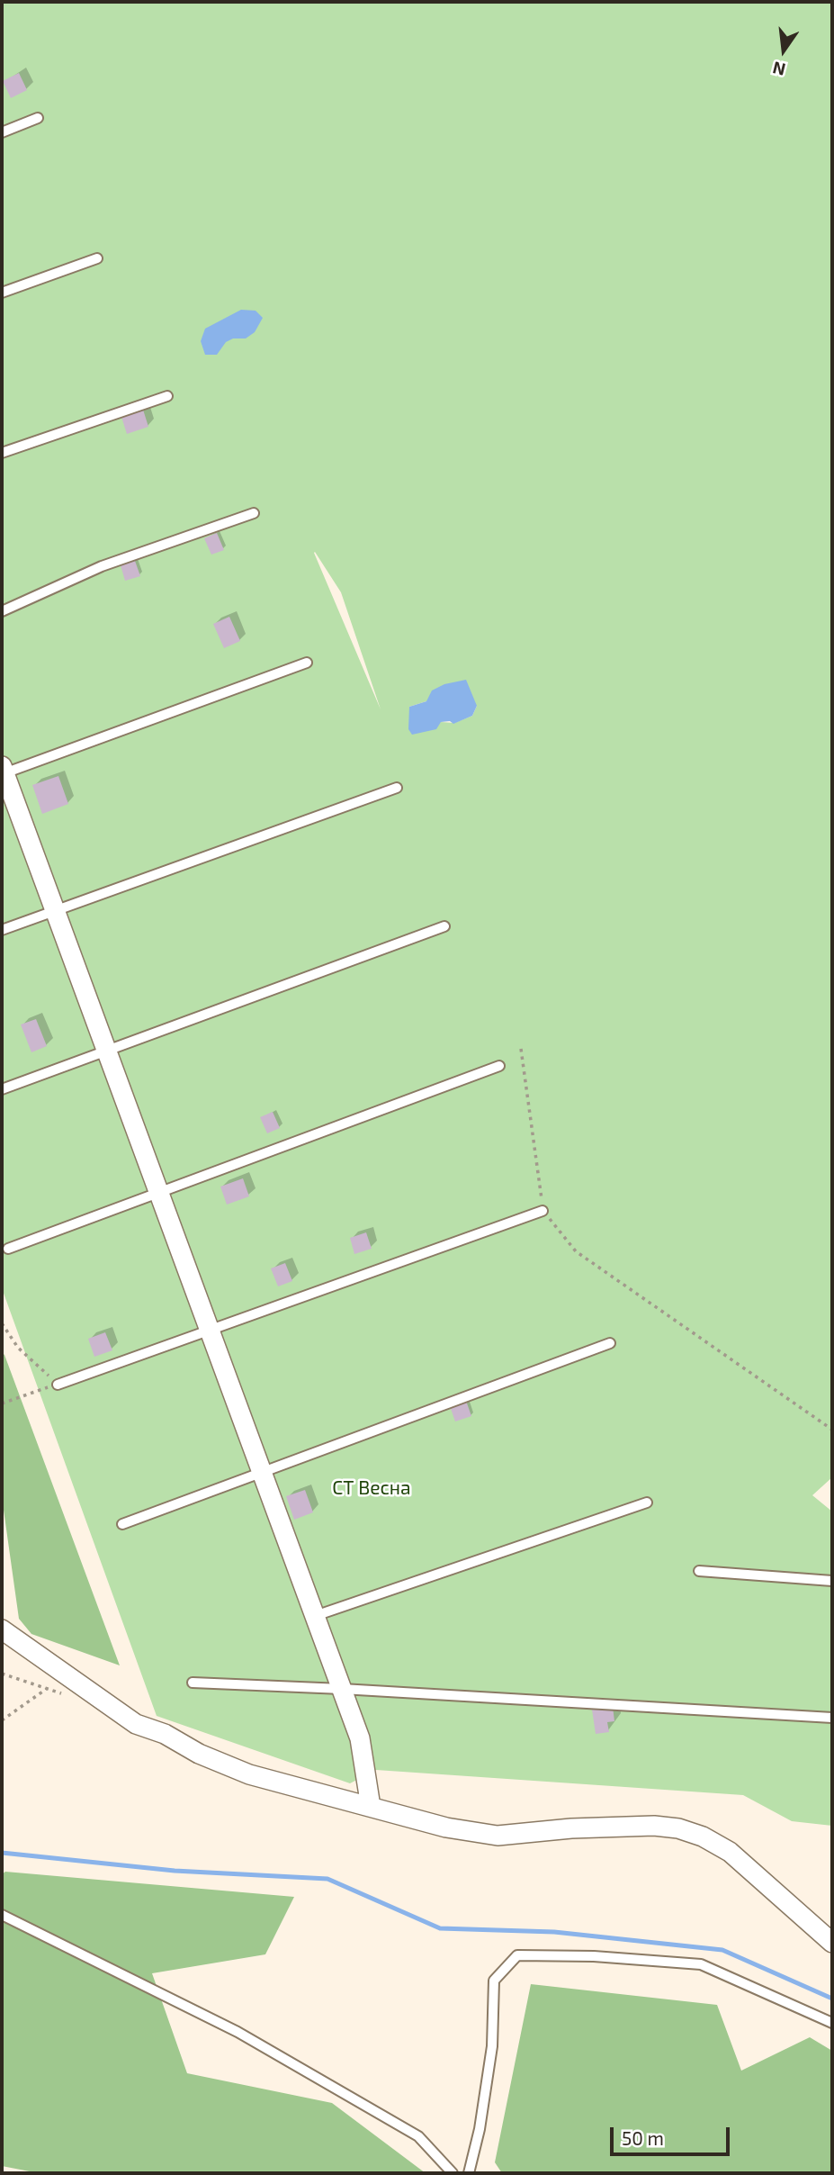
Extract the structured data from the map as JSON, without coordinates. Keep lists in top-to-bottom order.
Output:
{
  "parks": ["СТ Весна"],
  "scale_bar": "50 m",
  "north": "bottom"
}
